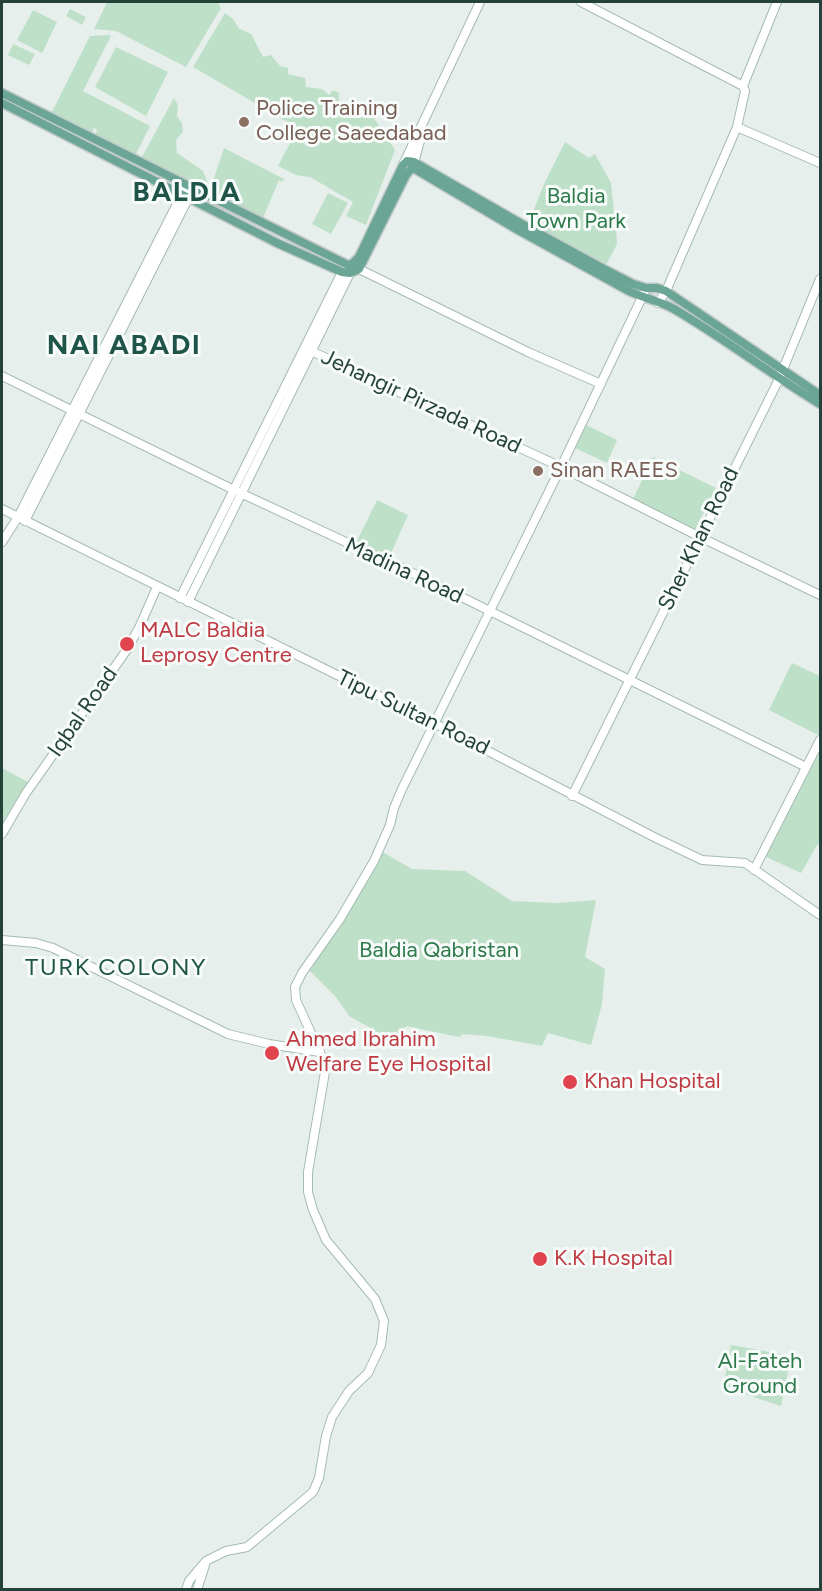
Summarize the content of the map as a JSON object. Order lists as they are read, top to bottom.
{
  "streets": {
    "street": [
      "Jehangir Pirzada Road",
      "Sher Khan Road",
      "Madina Road",
      "Iqbal Road",
      "Tipu Sultan Road"
    ]
  },
  "crossings": [
    ["Jehangir Pirzada Road", "Sher Khan Road"],
    ["Sher Khan Road", "Madina Road"],
    ["Sher Khan Road", "Tipu Sultan Road"],
    ["Iqbal Road", "Tipu Sultan Road"]
  ],
  "districts": ["BALDIA", "NAI ABADI", "TURK COLONY"],
  "parks": ["Baldia Town Park", "Baldia Qabristan", "Al-Fateh Ground"],
  "places": [
    "Police Training College Saeedabad",
    "Sinan RAEES",
    "MALC Baldia Leprosy Centre",
    "Ahmed Ibrahim Welfare Eye Hospital",
    "Khan Hospital",
    "K.K Hospital"
  ]
}
